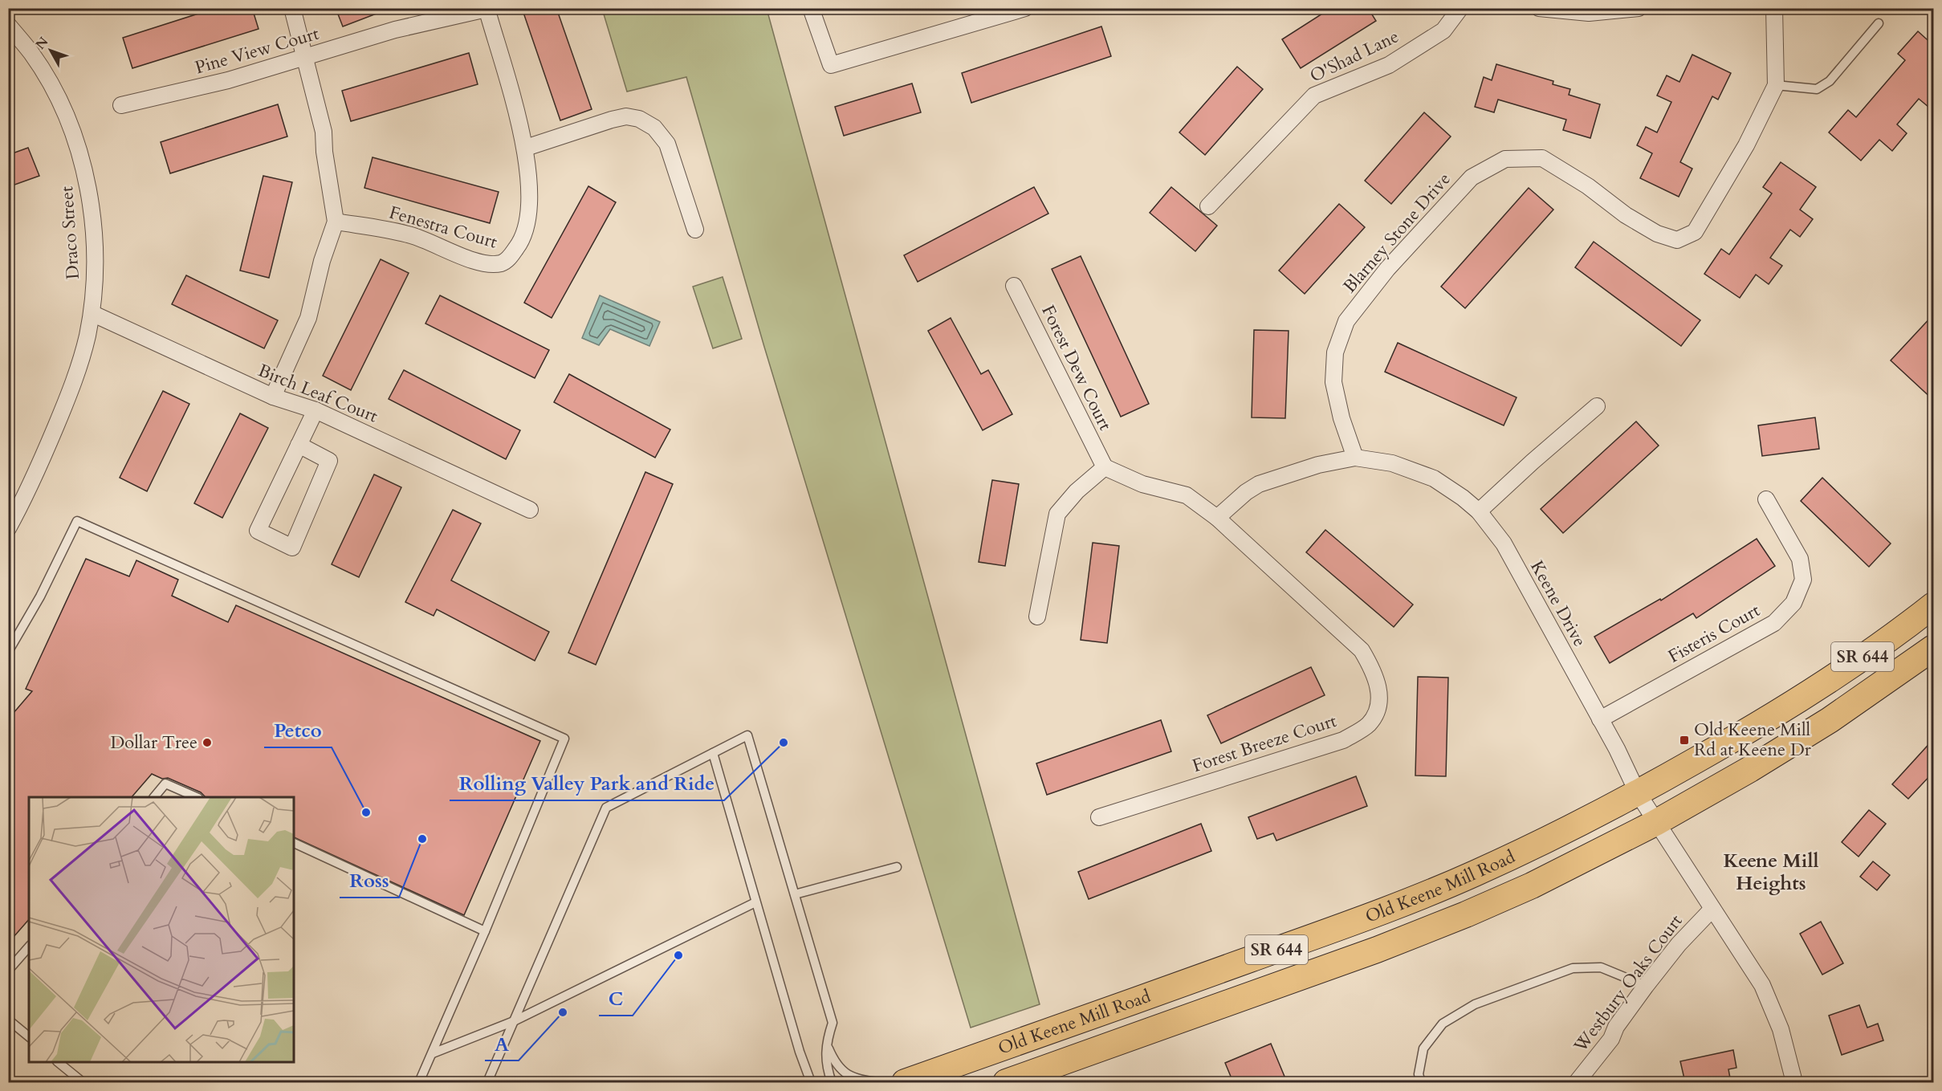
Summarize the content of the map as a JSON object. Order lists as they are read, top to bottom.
{
  "streets": {
    "main road": ["SR 644", "Old Keene Mill Road"],
    "street": [
      "Pine View Court",
      "O'Shad Lane",
      "Fenestra Court",
      "Draco Street",
      "Blarney Stone Drive",
      "Forest Dew Court",
      "Birch Leaf Court",
      "Keene Drive",
      "Fisteris Court",
      "Forest Breeze Court",
      "Westbury Oaks Court"
    ]
  },
  "crossings": [
    ["Pine View Court", "Fenestra Court"],
    ["Draco Street", "Birch Leaf Court"],
    ["Blarney Stone Drive", "Keene Drive"],
    ["Keene Drive", "Fisteris Court"],
    ["Keene Drive", "Forest Breeze Court"],
    ["Keene Drive", "Old Keene Mill Road"],
    ["Keene Drive", "Westbury Oaks Court"]
  ],
  "districts": ["Keene Mill Heights"],
  "places": {
    "transit": ["Old Keene Mill Rd at Keene Dr"],
    "other": [
      "Dollar Tree",
      "Rolling Valley Park and Ride",
      "Petco",
      "Ross",
      "C",
      "A"
    ]
  },
  "north": "top left"
}
